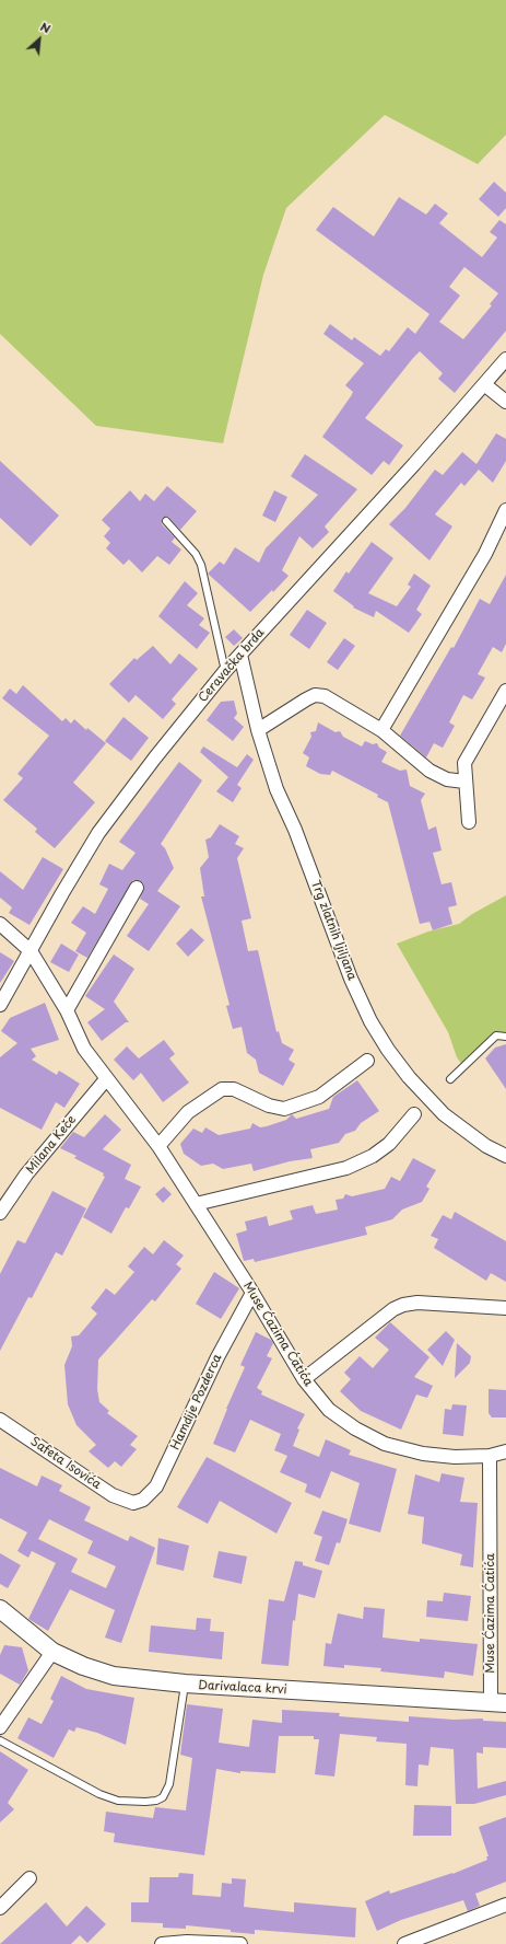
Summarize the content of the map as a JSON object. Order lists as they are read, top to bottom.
{
  "streets": {
    "street": [
      "Ceravačka brda",
      "Trg zlatnih ljiljana",
      "Milana Keče",
      "Muse Ćazima Ćatića",
      "Hamdije Pozderca",
      "Safeta Isovića",
      "Darivalaca krvi"
    ]
  },
  "crossings": [
    ["Ceravačka brda", "Trg zlatnih ljiljana"],
    ["Ceravačka brda", "Muse Ćazima Ćatića"],
    ["Milana Keče", "Muse Ćazima Ćatića"],
    ["Muse Ćazima Ćatića", "Hamdije Pozderca"],
    ["Muse Ćazima Ćatića", "Darivalaca krvi"],
    ["Hamdije Pozderca", "Safeta Isovića"]
  ],
  "north": "top right"
}
